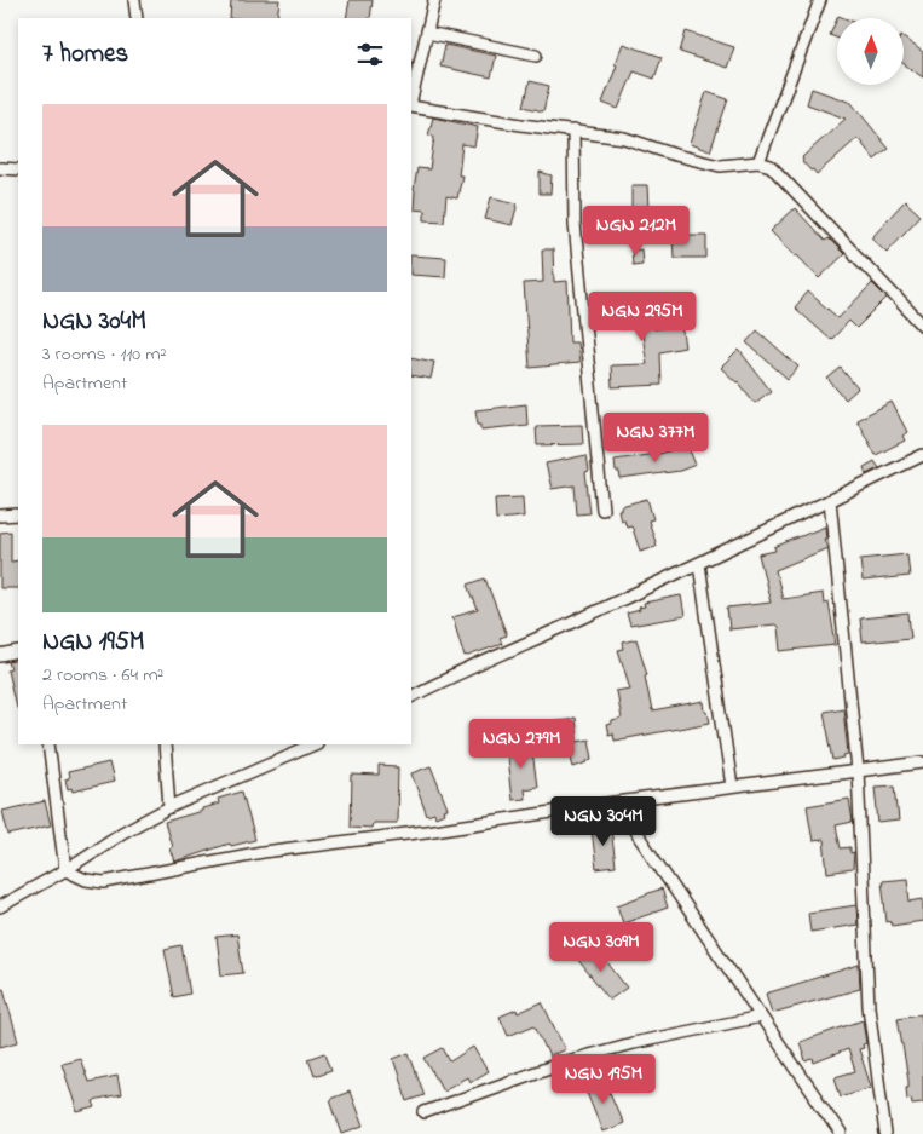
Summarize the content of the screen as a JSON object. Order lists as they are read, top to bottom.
{
  "north": "top",
  "page": {
    "heading": "7 homes",
    "list": [
      {
        "name": "NGN 304M",
        "note": "3 rooms · 110 m² · Apartment"
      },
      {
        "name": "NGN 195M",
        "note": "2 rooms · 64 m² · Apartment"
      }
    ],
    "price": [
      "NGN 212M",
      "NGN 295M",
      "NGN 377M",
      "NGN 279M",
      "NGN 304M",
      "NGN 309M",
      "NGN 195M"
    ]
  }
}
